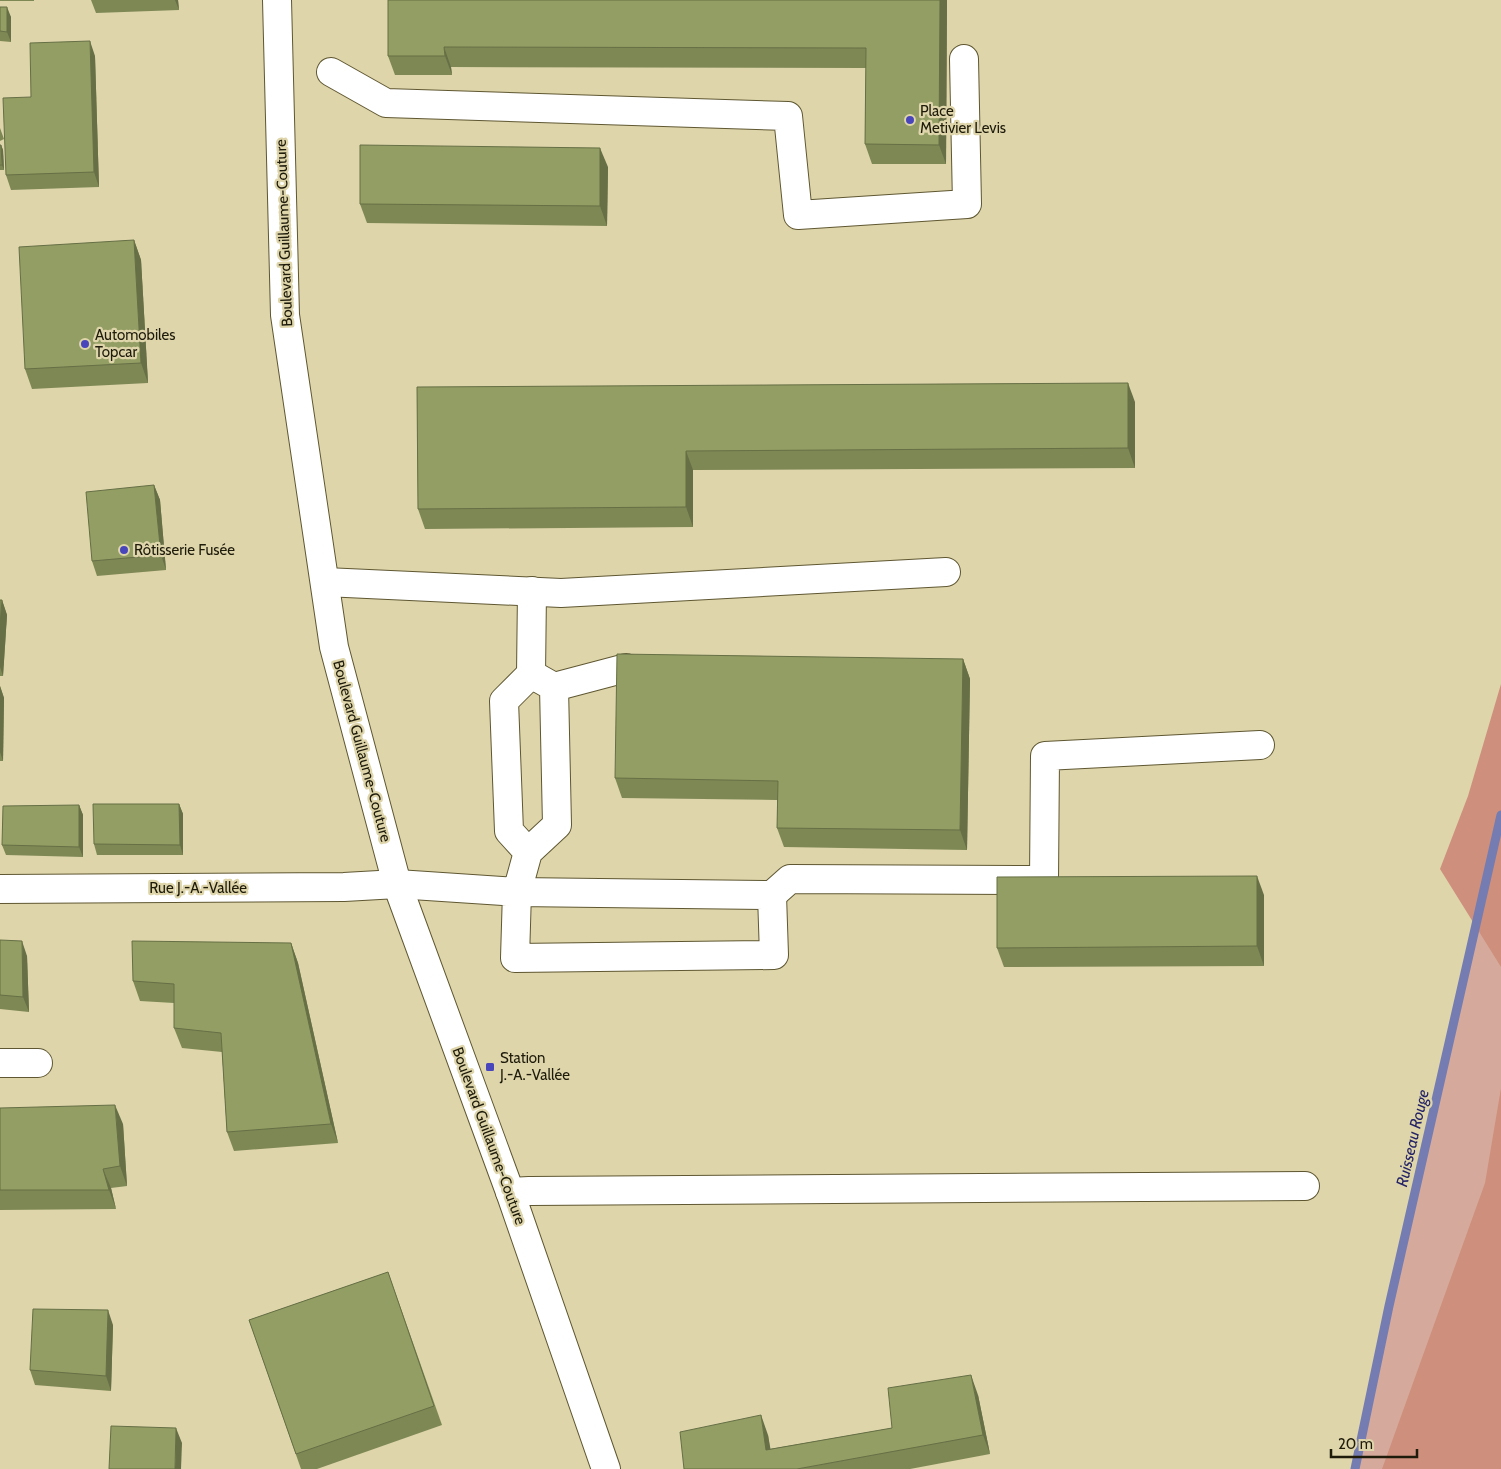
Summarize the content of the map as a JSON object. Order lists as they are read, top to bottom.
{
  "streets": {
    "main road": ["Boulevard Guillaume-Couture", "Rue J.-A.-Vallée"]
  },
  "crossings": [
    ["Boulevard Guillaume-Couture", "Rue J.-A.-Vallée"]
  ],
  "water": ["Ruisseau Rouge"],
  "places": {
    "other": ["Place Metivier Levis", "Automobiles Topcar", "Rôtisserie Fusée"],
    "transit": ["Station J.-A.-Vallée"]
  },
  "scale_bar": "20 m"
}
